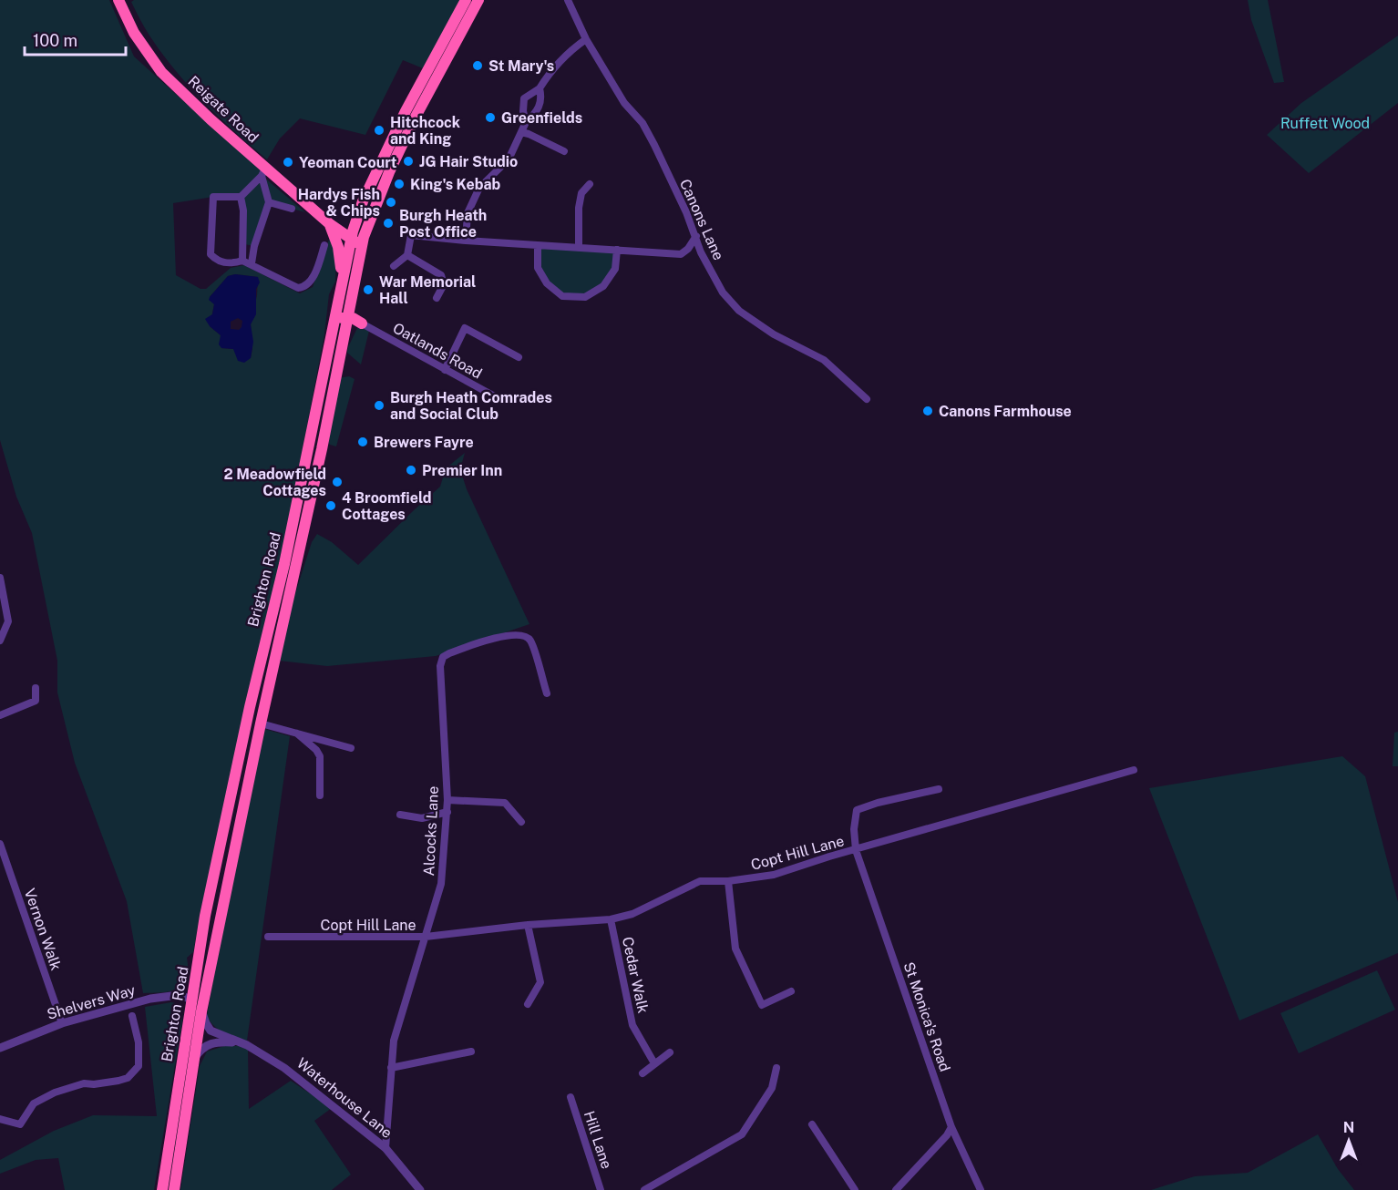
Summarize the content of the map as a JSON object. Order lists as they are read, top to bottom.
{
  "streets": {
    "highway": ["Reigate Road", "Brighton Road"],
    "street": [
      "Canons Lane",
      "Oatlands Road",
      "Alcocks Lane",
      "Copt Hill Lane",
      "Vernon Walk",
      "Cedar Walk",
      "Shelvers Way",
      "St Monica's Road",
      "Waterhouse Lane",
      "Hill Lane"
    ]
  },
  "crossings": [
    ["Reigate Road", "Brighton Road"],
    ["Brighton Road", "Shelvers Way"],
    ["Brighton Road", "Waterhouse Lane"],
    ["Alcocks Lane", "Copt Hill Lane"],
    ["Alcocks Lane", "Waterhouse Lane"],
    ["Copt Hill Lane", "Cedar Walk"],
    ["Copt Hill Lane", "St Monica's Road"],
    ["Vernon Walk", "Shelvers Way"]
  ],
  "parks": ["Ruffett Wood"],
  "places": [
    "St Mary's",
    "Greenfields",
    "Hitchcock and King",
    "JG Hair Studio",
    "Yeoman Court",
    "King's Kebab",
    "Hardys Fish & Chips",
    "Burgh Heath Post Office",
    "War Memorial Hall",
    "Burgh Heath Comrades and Social Club",
    "Canons Farmhouse",
    "Brewers Fayre",
    "Premier Inn",
    "2 Meadowfield Cottages",
    "4 Broomfield Cottages"
  ],
  "scale_bar": "100 m",
  "north": "top"
}
